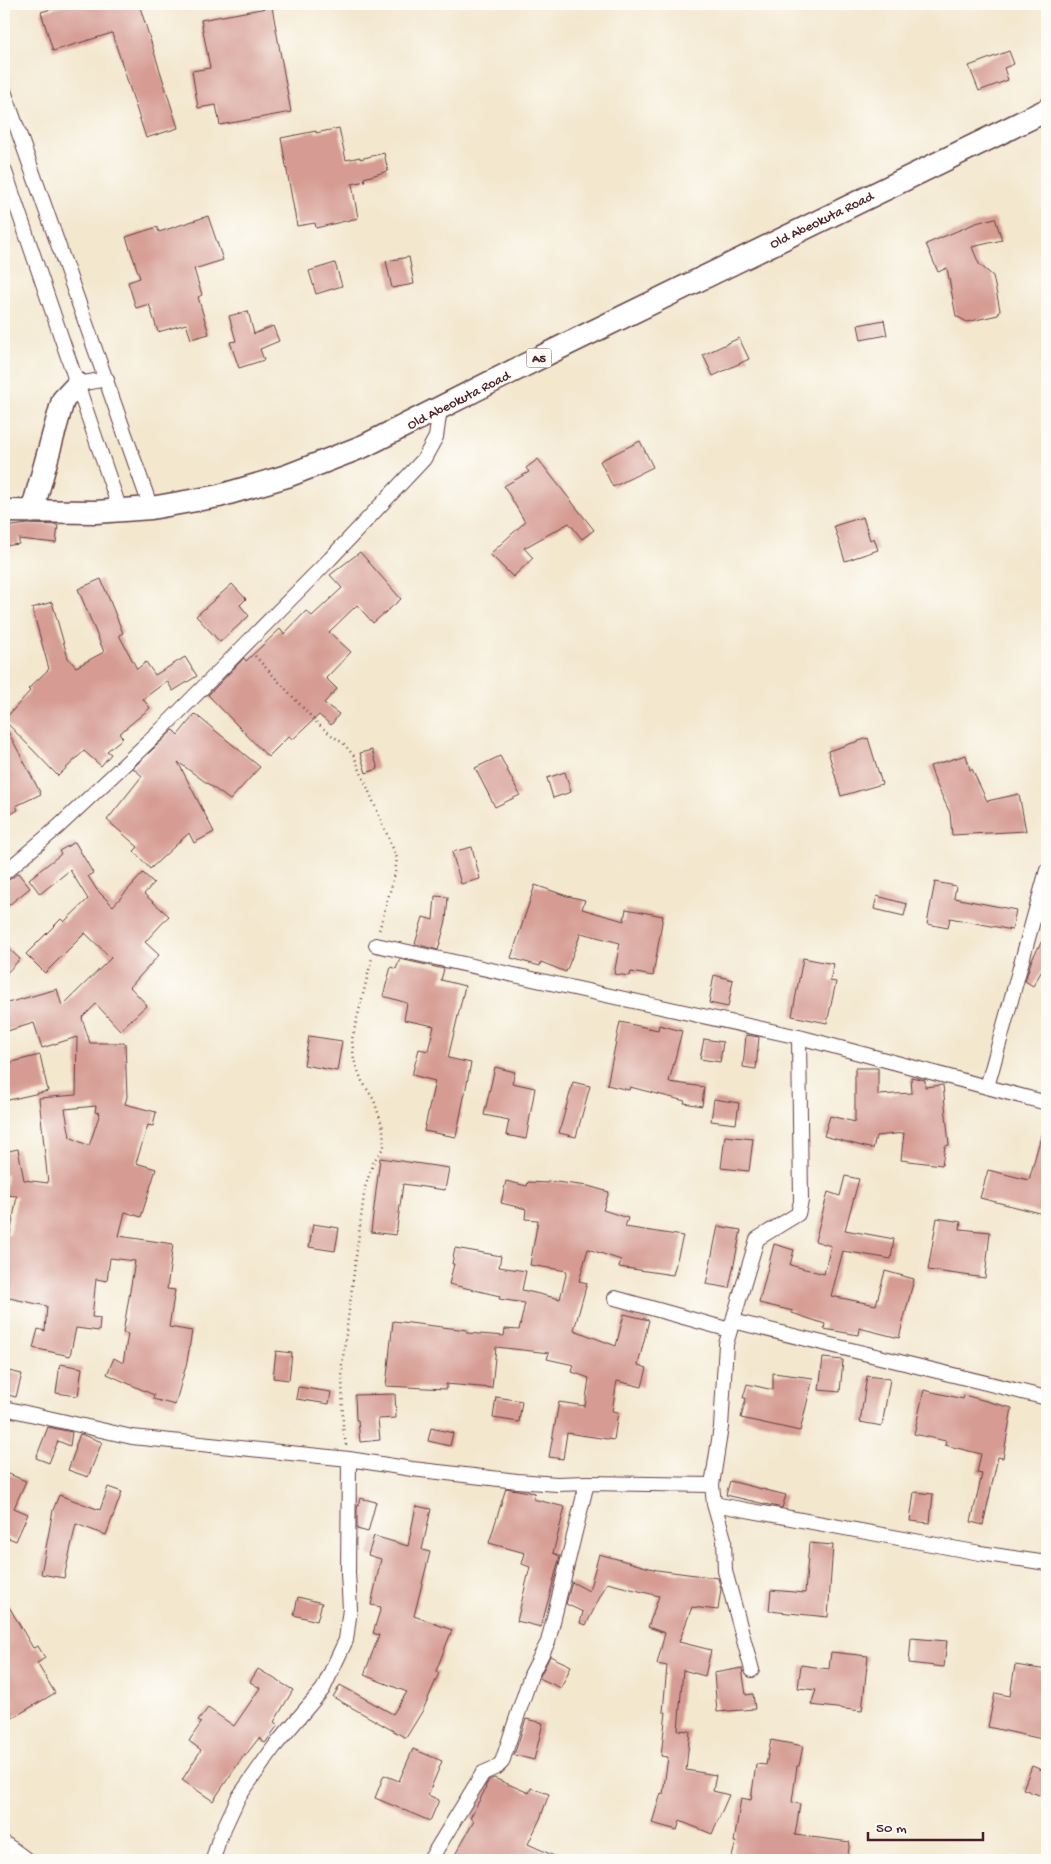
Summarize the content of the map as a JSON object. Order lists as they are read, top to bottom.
{
  "streets": {
    "highway": ["Old Abeokuta Road", "A5"]
  },
  "scale_bar": "50 m"
}
